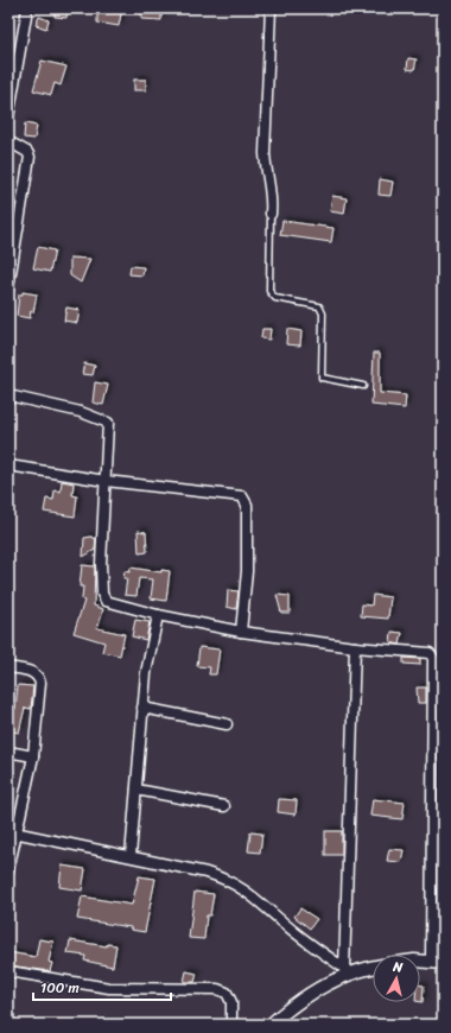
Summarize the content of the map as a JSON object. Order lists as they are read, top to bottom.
{
  "scale_bar": "100 m",
  "north": "top"
}
